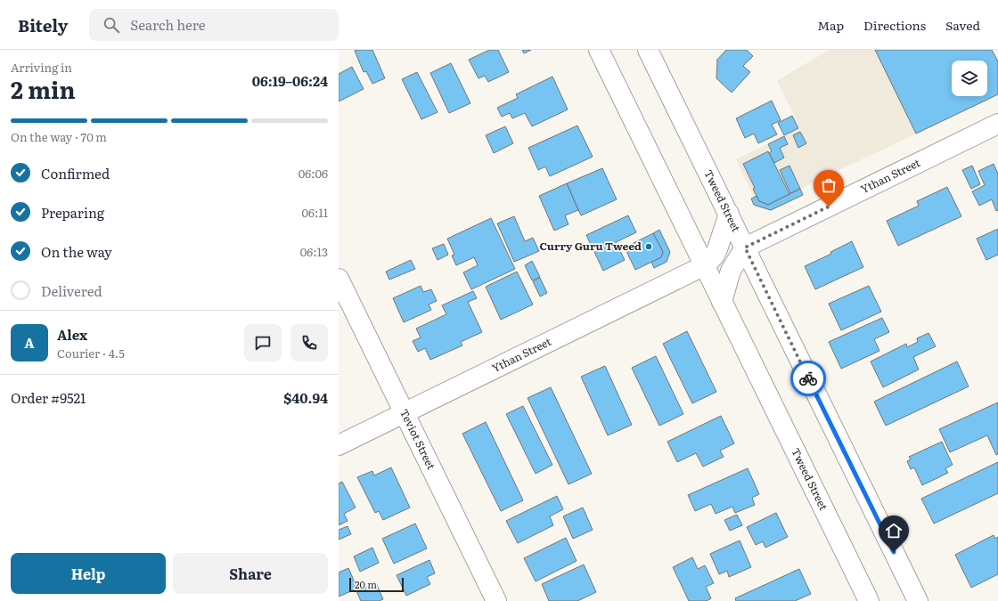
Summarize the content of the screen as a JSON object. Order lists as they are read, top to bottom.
{
  "streets": {
    "main road": ["Ythan Street", "Tweed Street", "Teviot Street"]
  },
  "crossings": [
    ["Ythan Street", "Tweed Street"],
    ["Ythan Street", "Teviot Street"]
  ],
  "places": ["Curry Guru Tweed"],
  "scale_bar": "20 m",
  "page": {
    "header": "Bitely",
    "search": "Search here",
    "nav": ["Map", "Directions", "Saved"],
    "heading": ["2 min", "Arriving in", "06:19–06:24"],
    "panel": [
      "Alex",
      "Courier · 4.5",
      "Order #9521",
      "$40.94"
    ],
    "bar": "On the way · 70 m",
    "list": [
      ["Confirmed", "06:06"],
      ["Preparing", "06:11"],
      ["On the way", "06:13"],
      "Delivered"
    ],
    "round": "A",
    "buttons": ["Help", "Share"],
    "scale": "20 m"
  }
}
